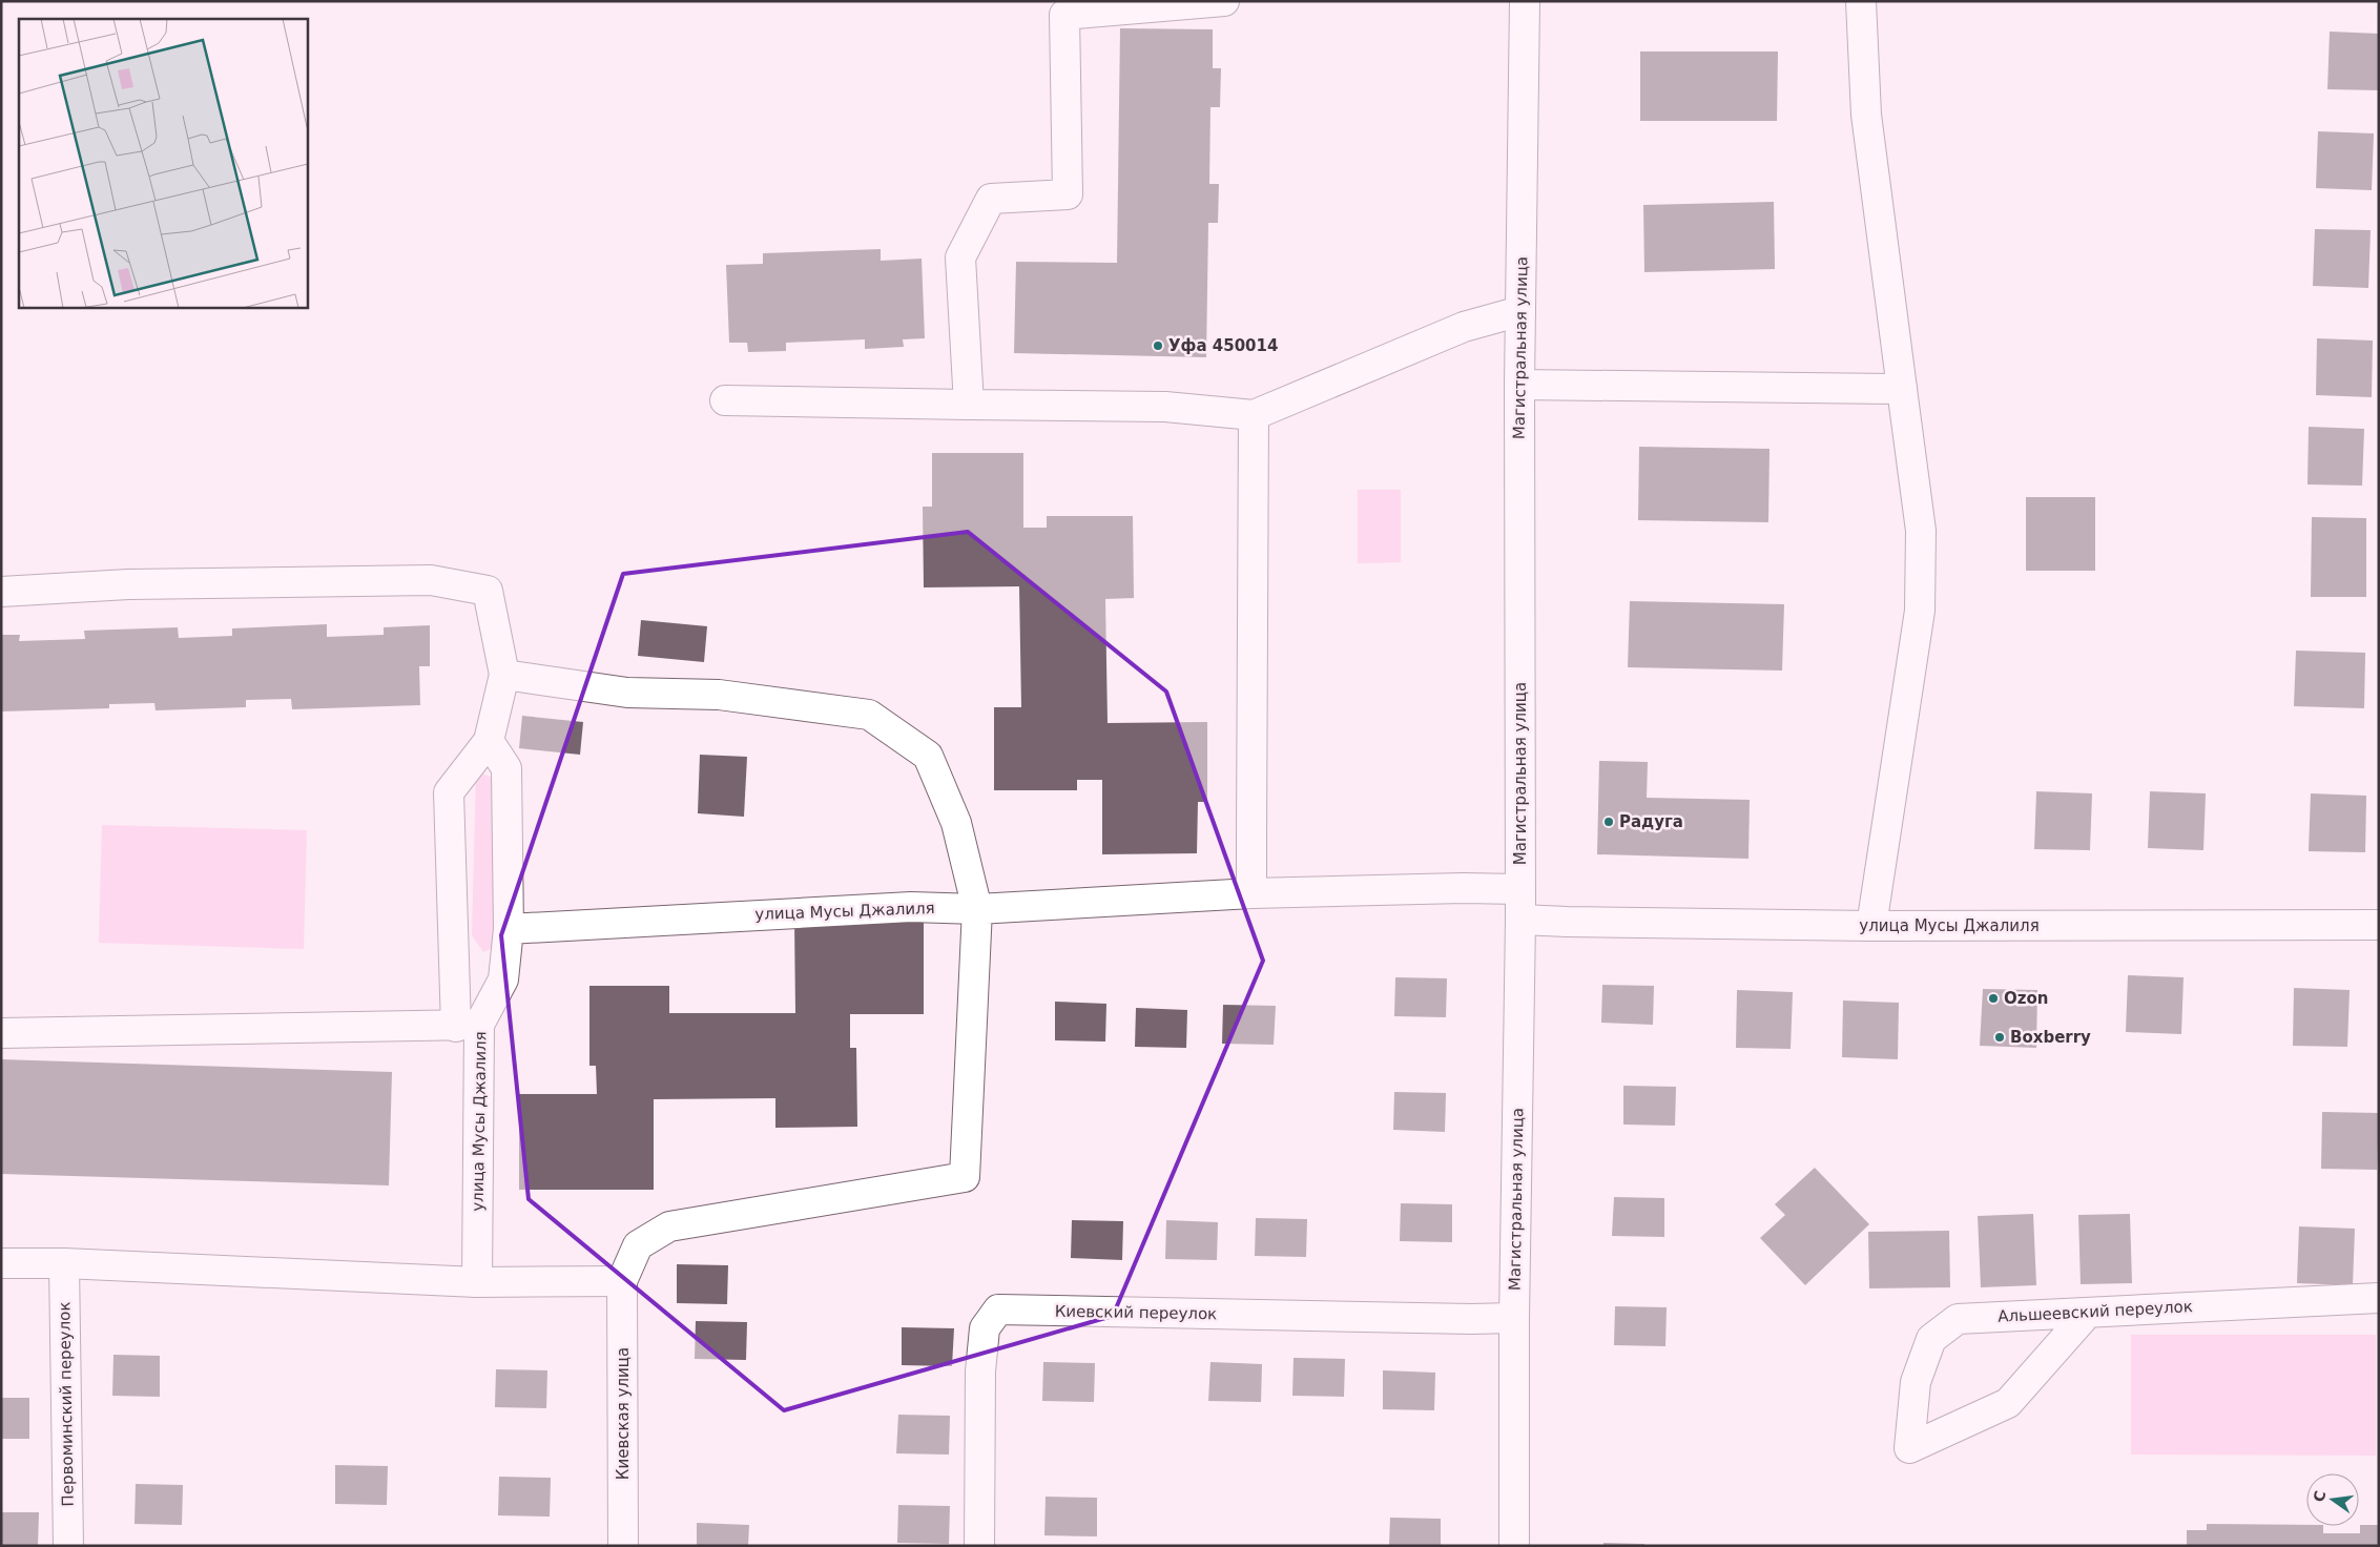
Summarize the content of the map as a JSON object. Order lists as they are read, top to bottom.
{
  "streets": {
    "street": [
      "Магистральная улица",
      "улица Мусы Джалиля",
      "Альшеевский переулок",
      "Киевский переулок",
      "Первоминский переулок",
      "Киевская улица"
    ]
  },
  "crossings": [
    ["Магистральная улица", "улица Мусы Джалиля"],
    ["Магистральная улица", "Киевский переулок"]
  ],
  "places": [
    "Уфа 450014",
    "Радуга",
    "Ozon",
    "Boxberry"
  ],
  "north": "left"
}
